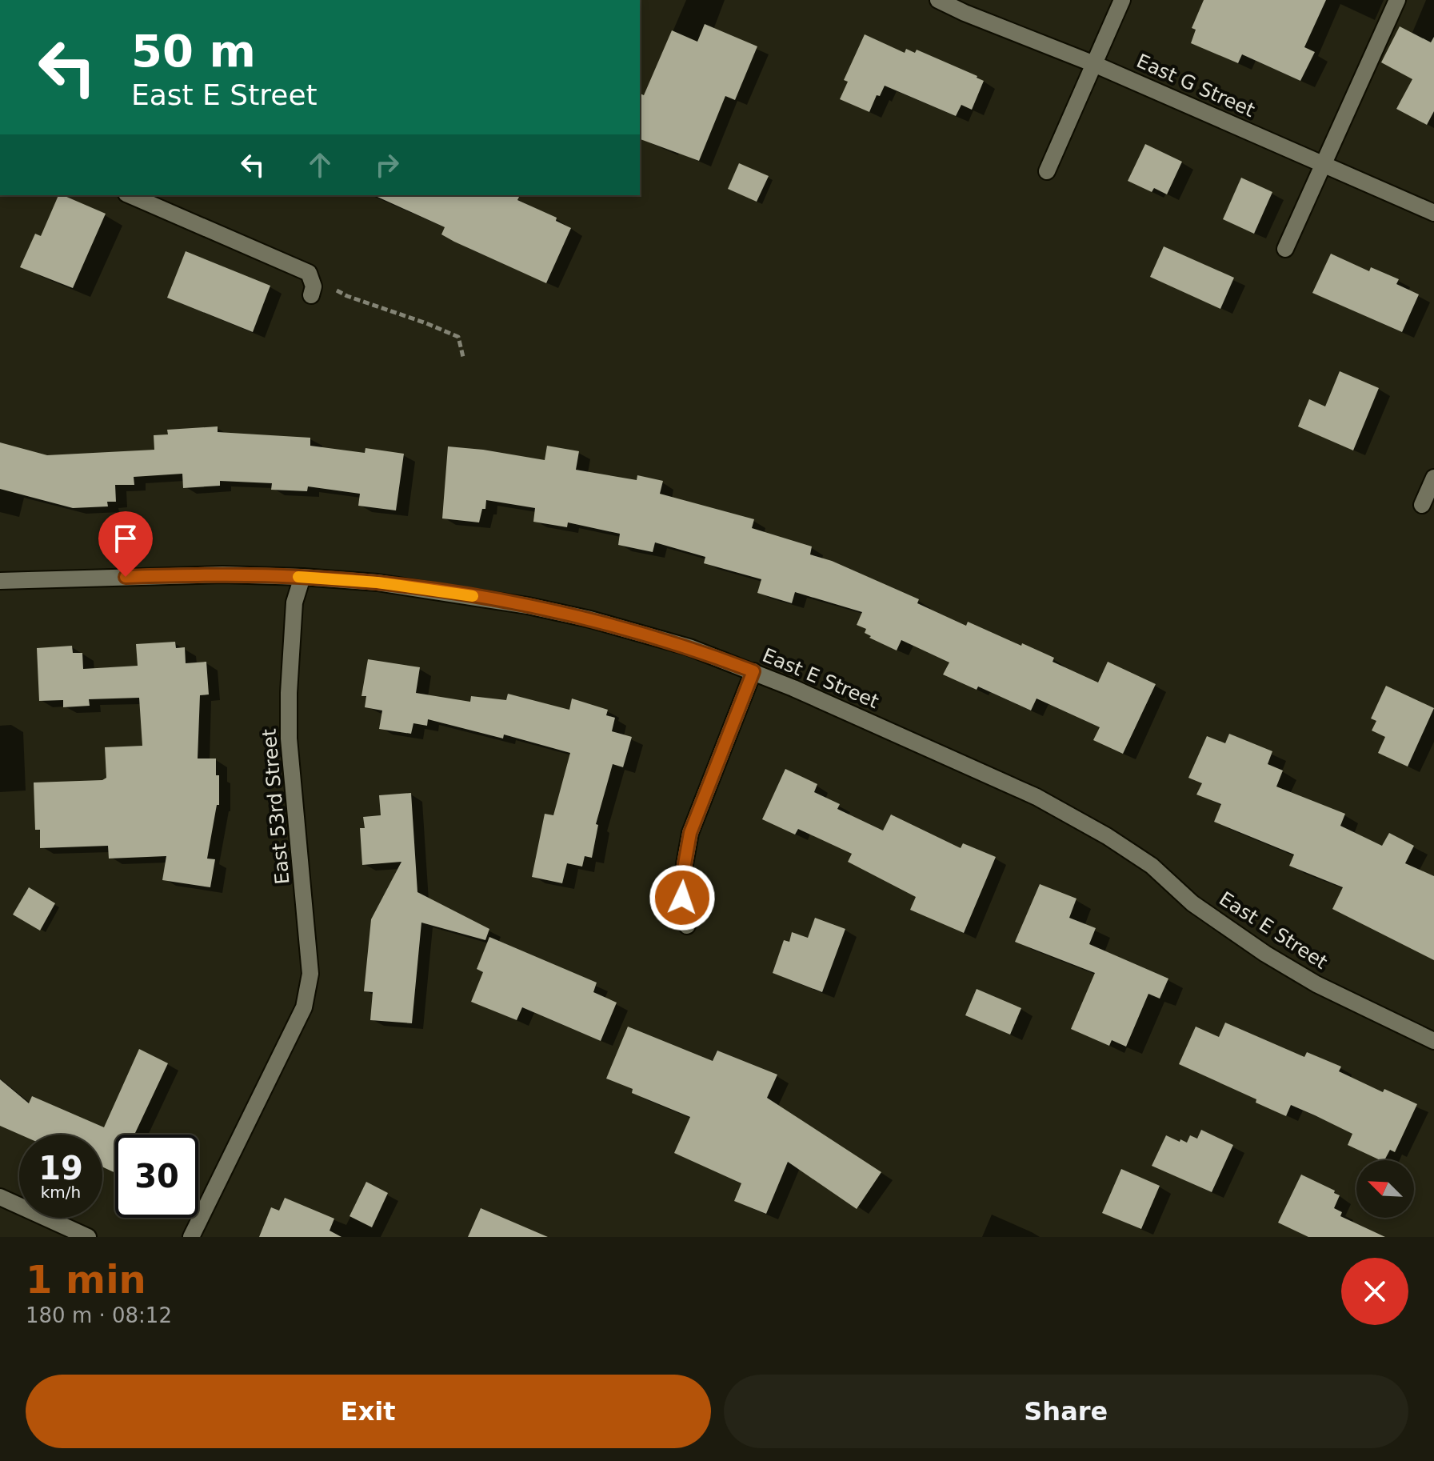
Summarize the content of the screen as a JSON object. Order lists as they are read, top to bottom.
{
  "streets": {
    "street": ["East G Street", "East E Street", "East 53rd Street"]
  },
  "crossings": [
    ["East E Street", "East 53rd Street"]
  ],
  "north": "top left",
  "page": {
    "turn": ["50 m", "East E Street"],
    "speed": "19 km/h",
    "limit": "30",
    "heading": ["1 min", "180 m · 08:12"],
    "buttons": ["Exit", "Share"]
  }
}
